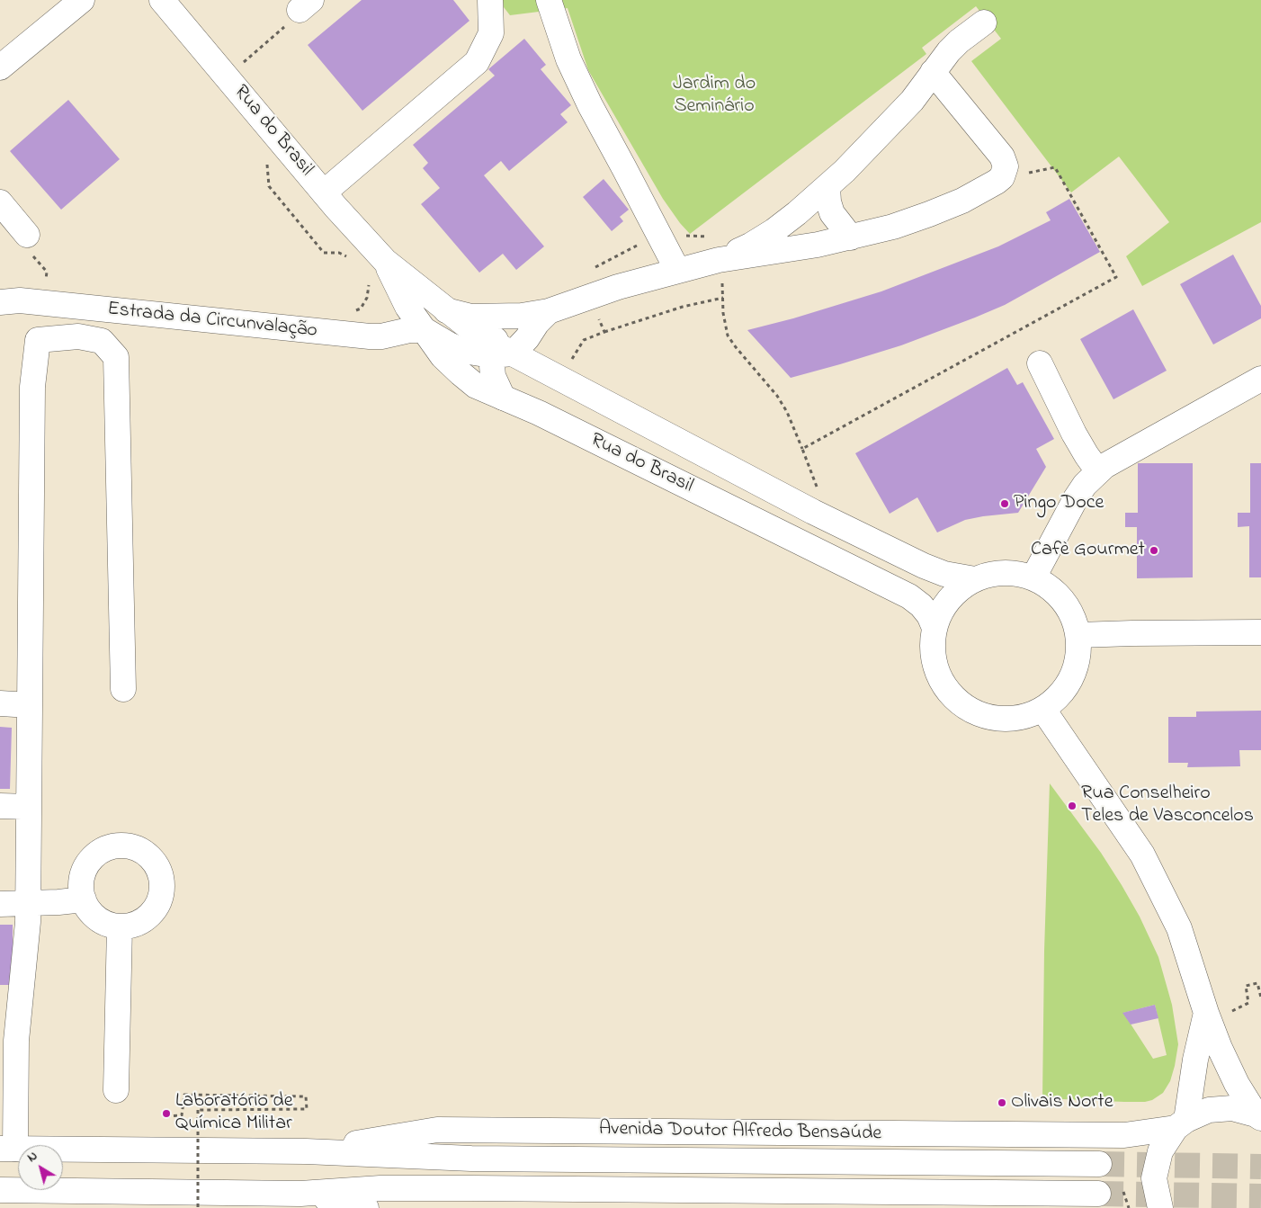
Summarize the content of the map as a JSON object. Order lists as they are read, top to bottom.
{
  "streets": {
    "main road": ["Rua do Brasil", "Estrada da Circunvalação", "Avenida Doutor Alfredo Bensaúde"]
  },
  "crossings": [
    ["Rua do Brasil", "Estrada da Circunvalação"]
  ],
  "parks": ["Jardim do Seminário"],
  "places": [
    "Pingo Doce",
    "Cafè Gourmet",
    "Rua Conselheiro Teles de Vasconcelos",
    "Olivais Norte",
    "Laboratório de Química Militar"
  ],
  "north": "top left"
}
